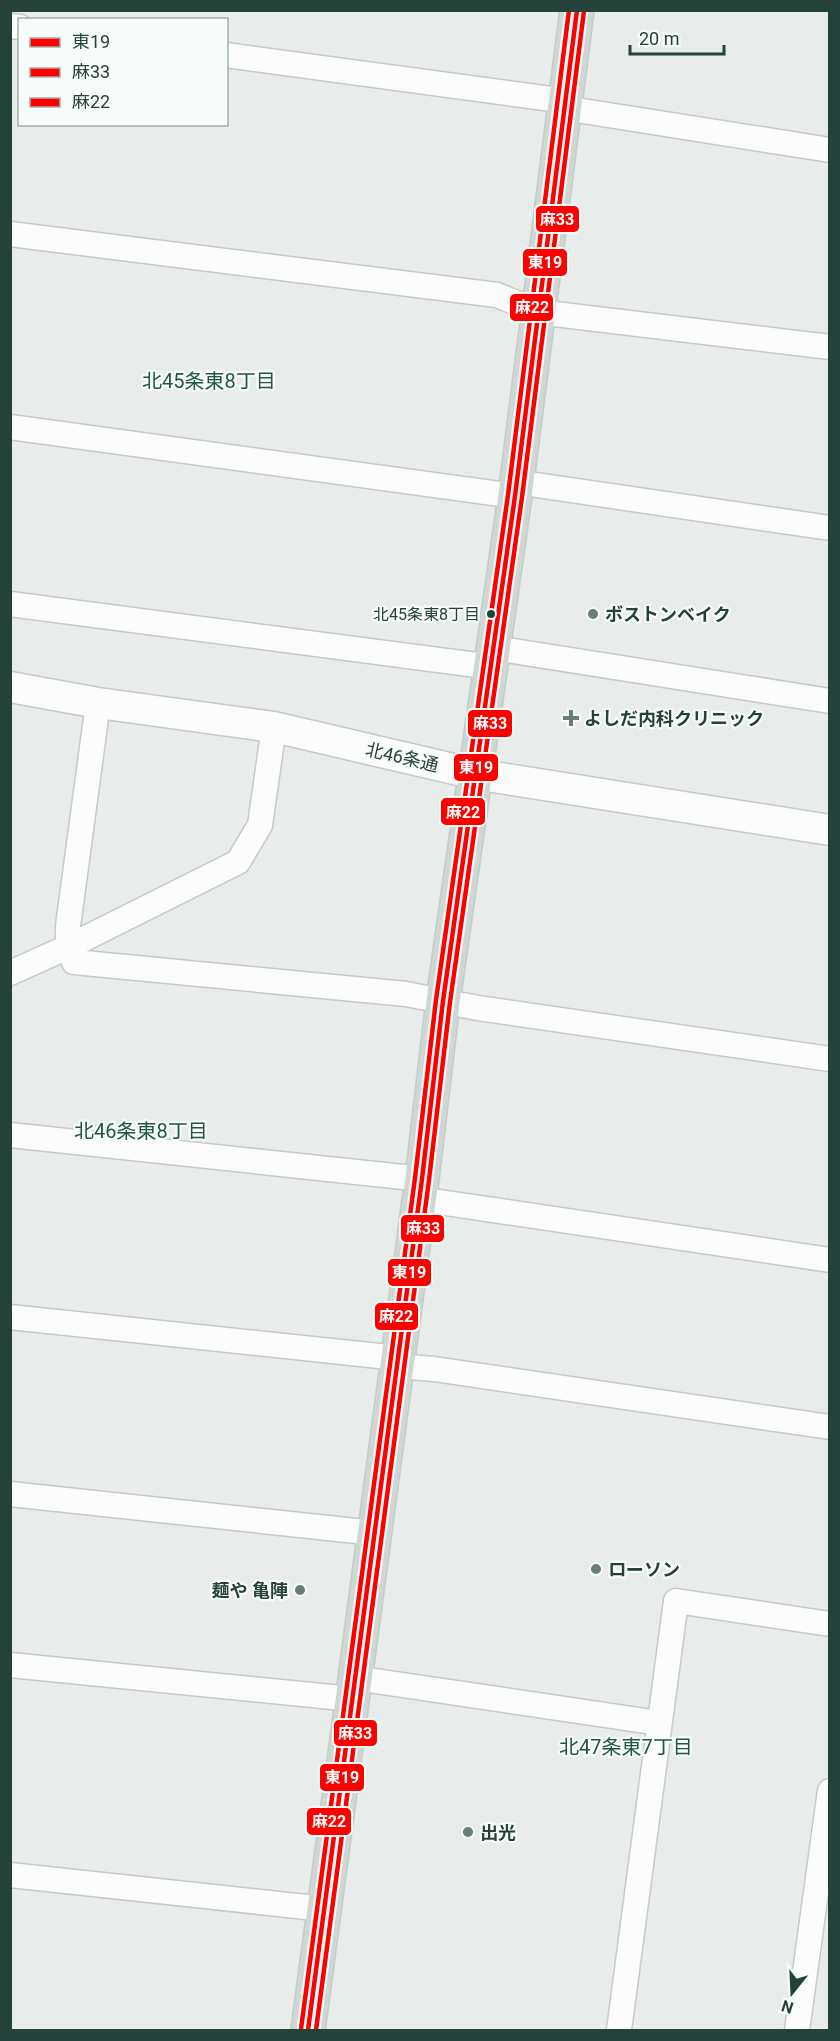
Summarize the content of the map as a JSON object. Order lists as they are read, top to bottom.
{
  "streets": {
    "street": ["北46条通"]
  },
  "districts": ["北45条東8丁目", "北46条東8丁目", "北47条東7丁目"],
  "places": {
    "other": [
      "北45条東8丁目",
      "ボストンベイク",
      "ローソン",
      "麺や 亀陣",
      "出光"
    ],
    "health": ["よしだ内科クリニック"]
  },
  "lines": ["transit line 東19", "transit line 麻22", "transit line 麻33"],
  "legend": ["東19", "麻33", "麻22"],
  "scale_bar": "20 m",
  "north": "bottom"
}
